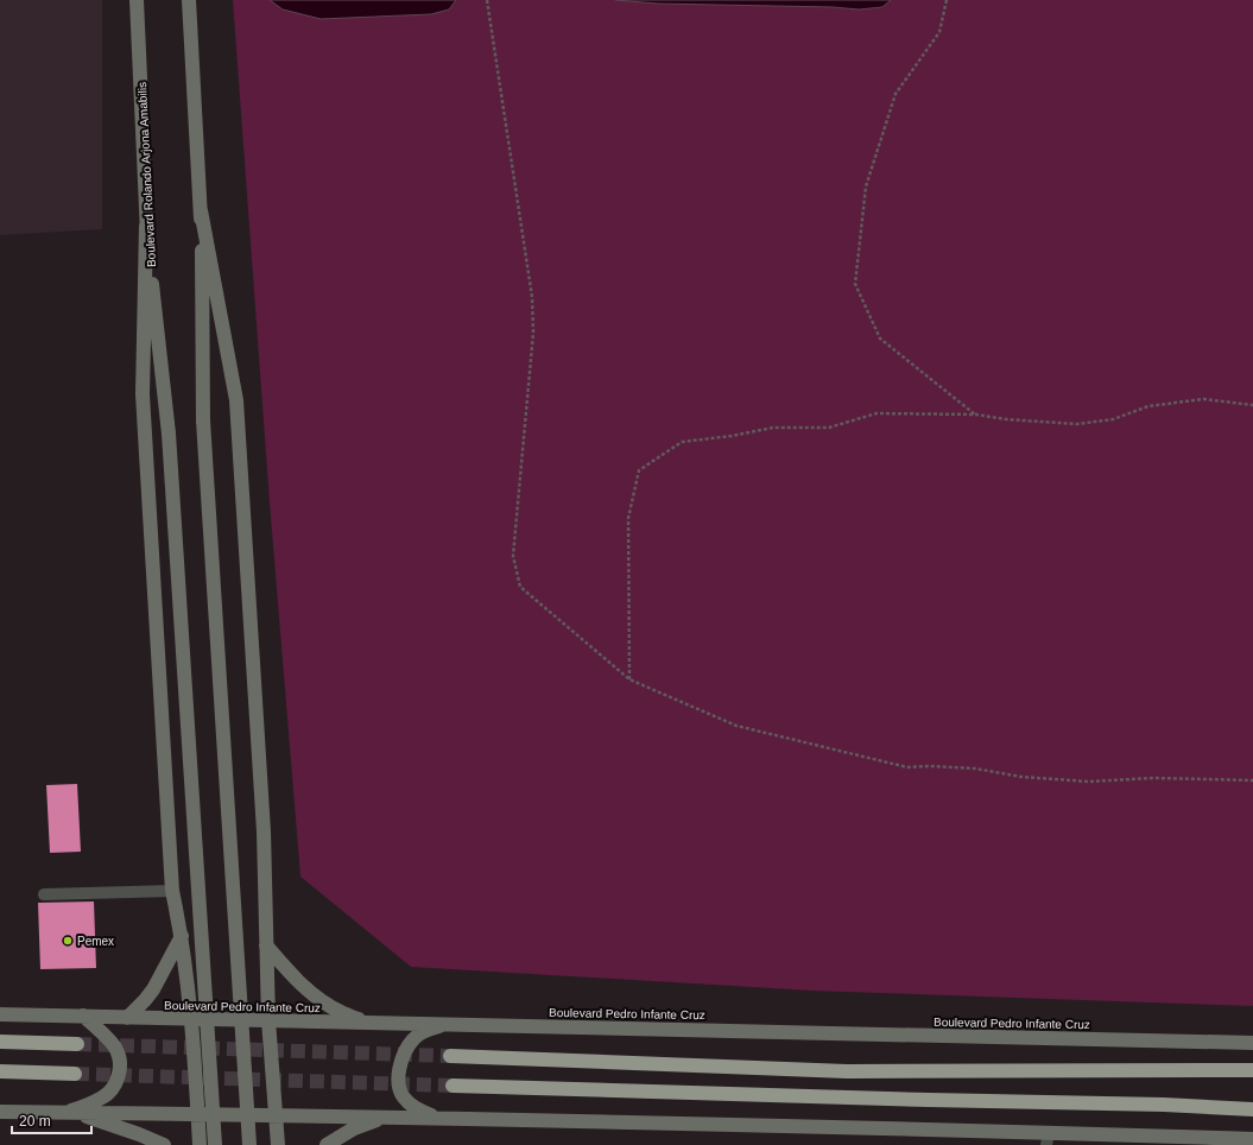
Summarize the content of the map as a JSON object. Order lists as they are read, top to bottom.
{
  "streets": {
    "street": ["Boulevard Rolando Arjona Amabilis", "Boulevard Pedro Infante Cruz"]
  },
  "places": ["Pemex"],
  "scale_bar": "20 m"
}
